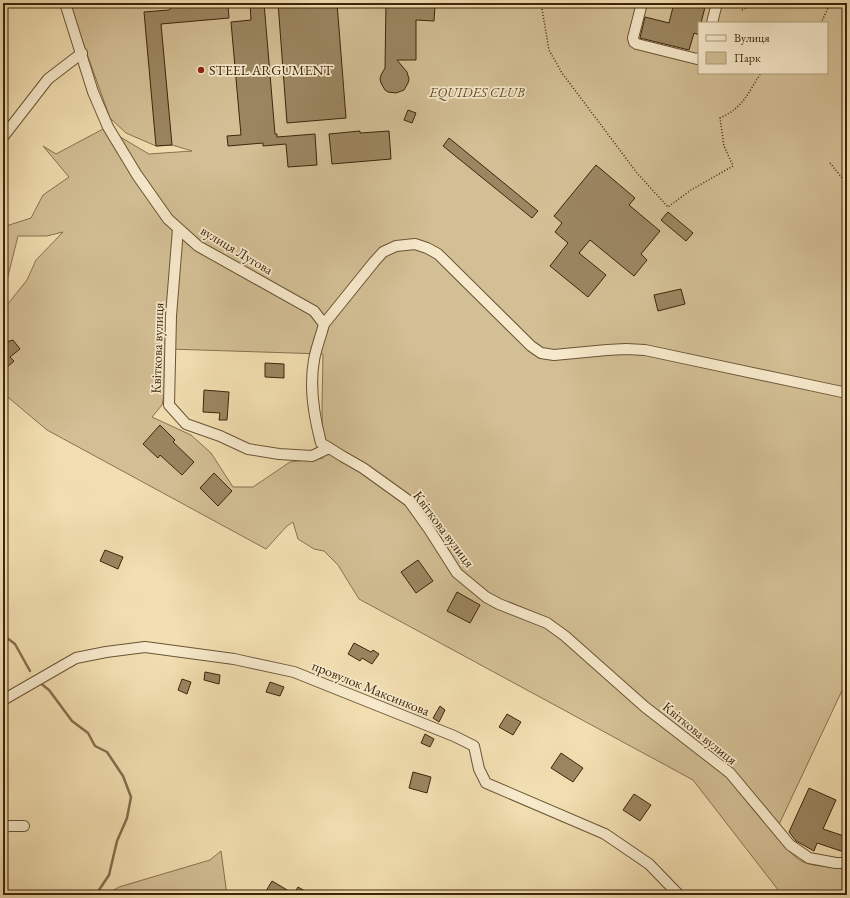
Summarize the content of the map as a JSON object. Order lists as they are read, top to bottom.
{
  "streets": {
    "street": ["вулиця Лугова", "Квіткова вулиця", "провулок Максинкова"]
  },
  "crossings": [
    ["вулиця Лугова", "Квіткова вулиця"]
  ],
  "parks": ["EQUIDES CLUB"],
  "places": ["STEEL ARGUMENT"],
  "legend": ["Вулиця", "Парк"]
}
